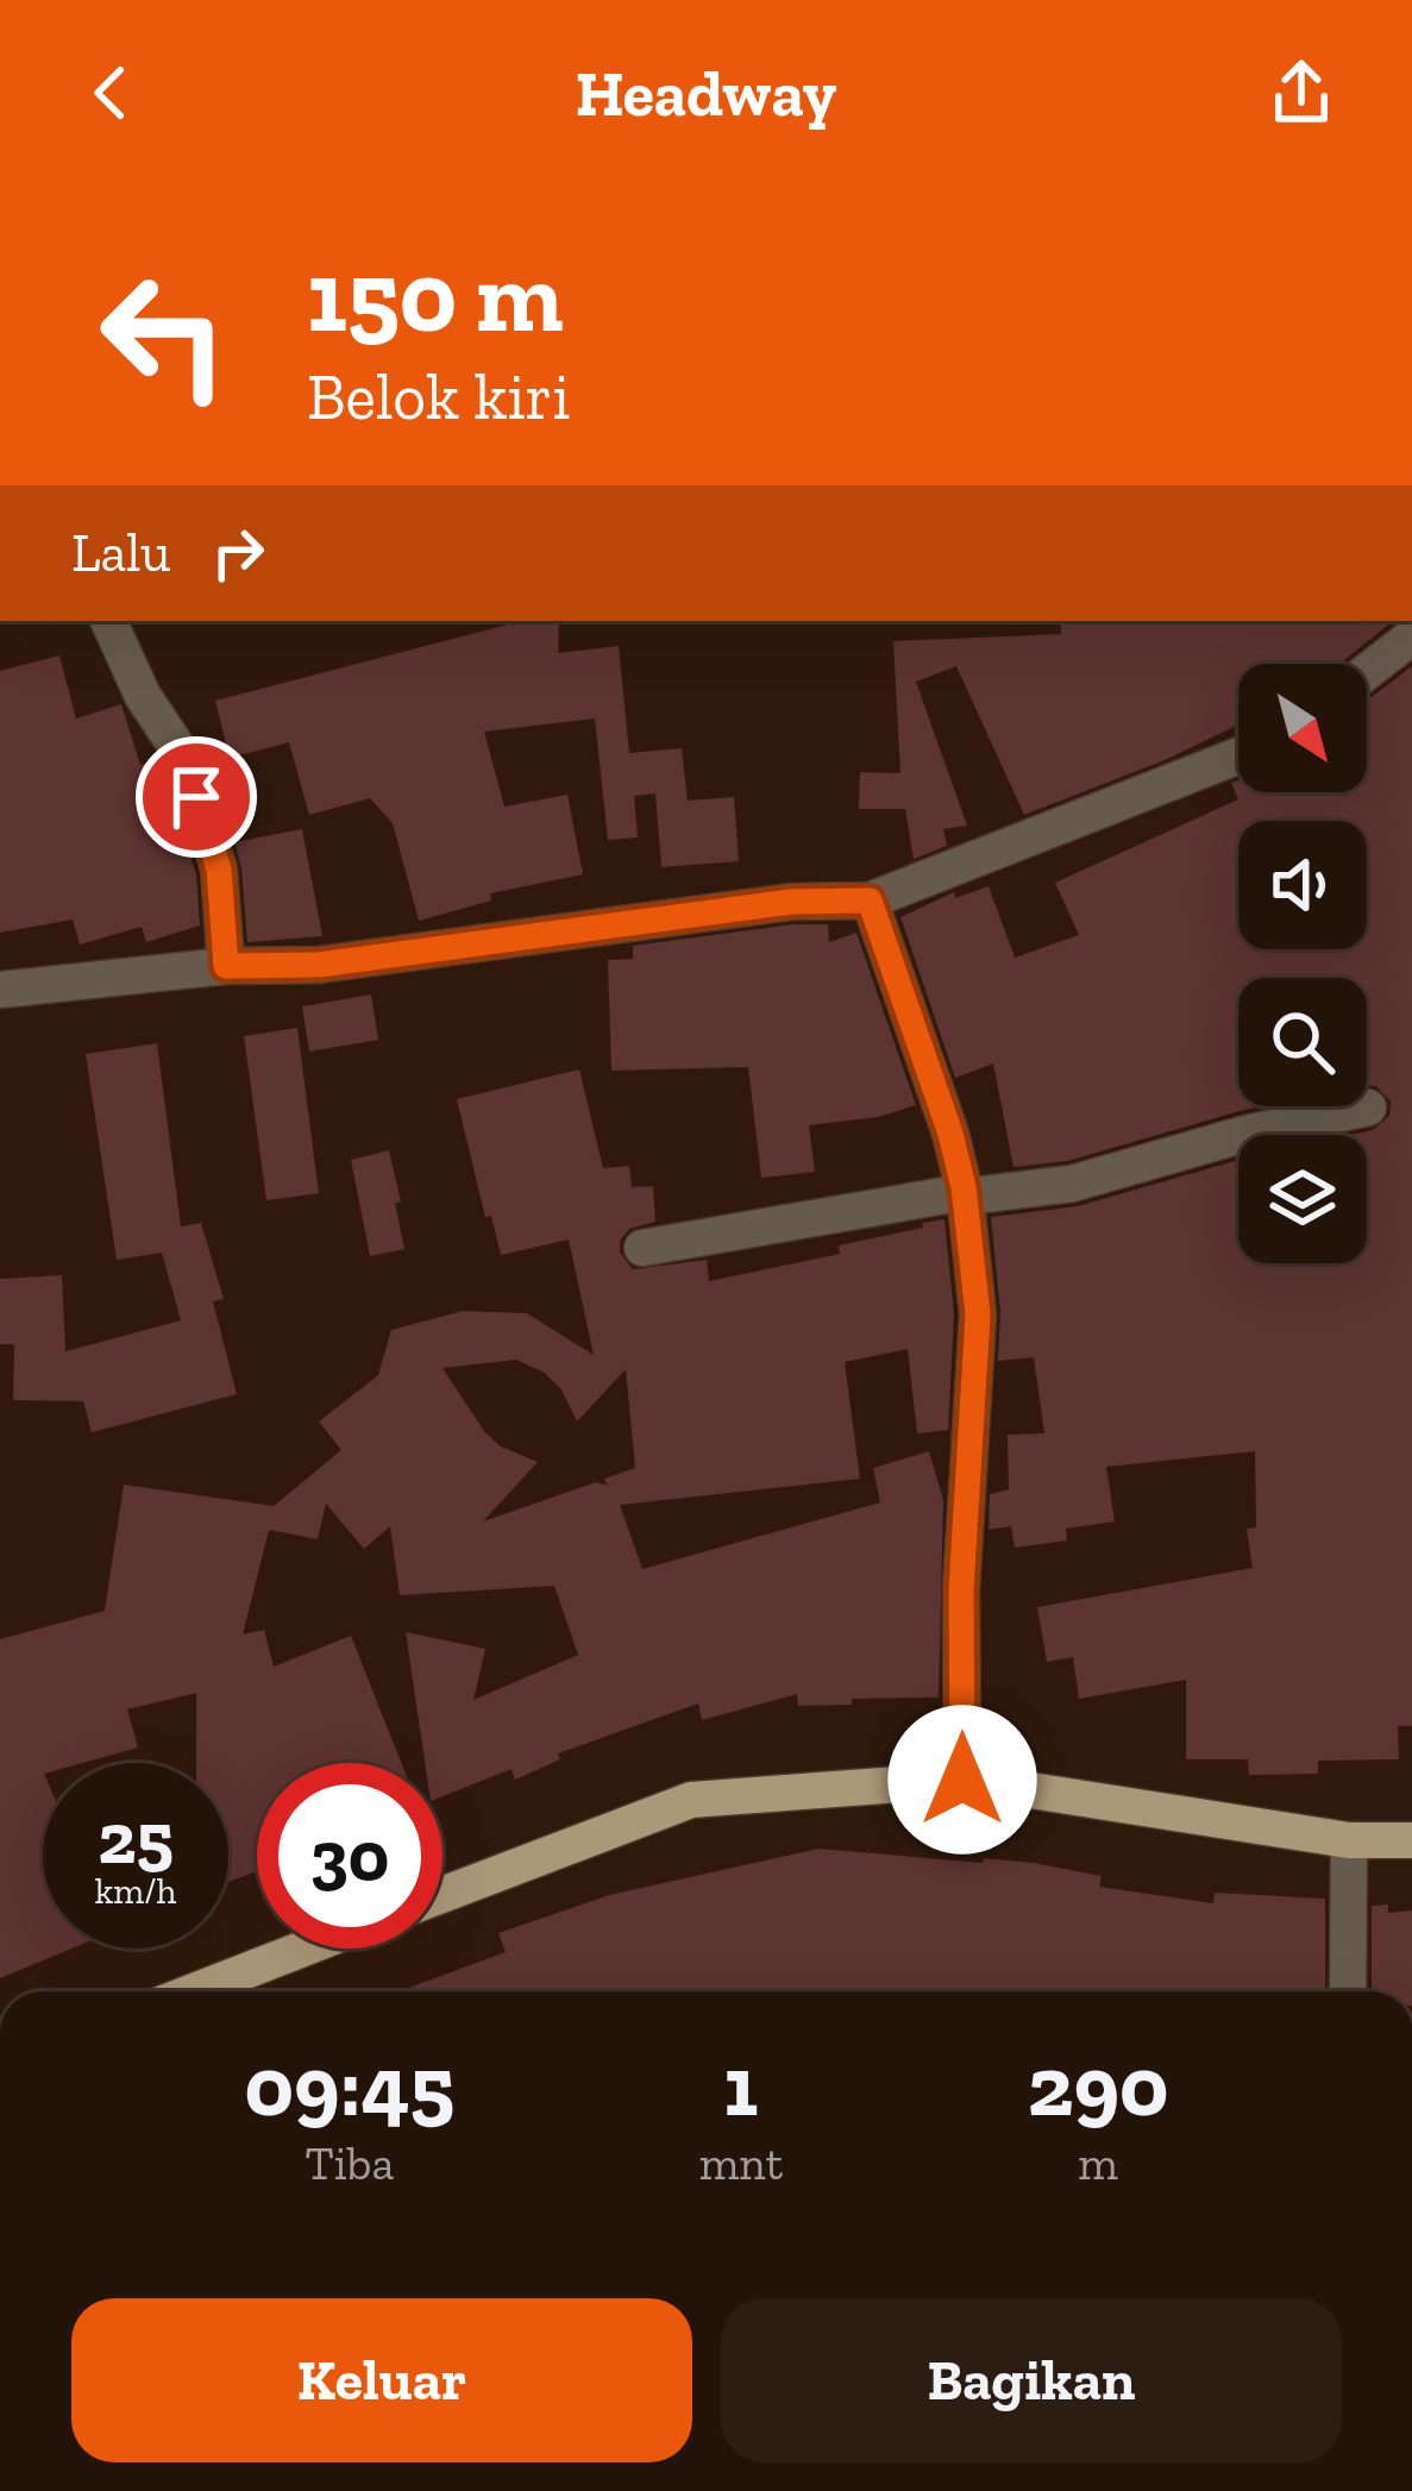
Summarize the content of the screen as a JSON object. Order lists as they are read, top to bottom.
{
  "north": "bottom right",
  "page": {
    "header": "Headway",
    "turn": ["150 m", "Belok kiri"],
    "then": "Lalu",
    "speed": "25 km/h",
    "limit": "30",
    "eta": [
      "09:45",
      "Tiba",
      "1",
      "mnt",
      "290",
      "m"
    ],
    "buttons": ["Keluar", "Bagikan"]
  }
}
